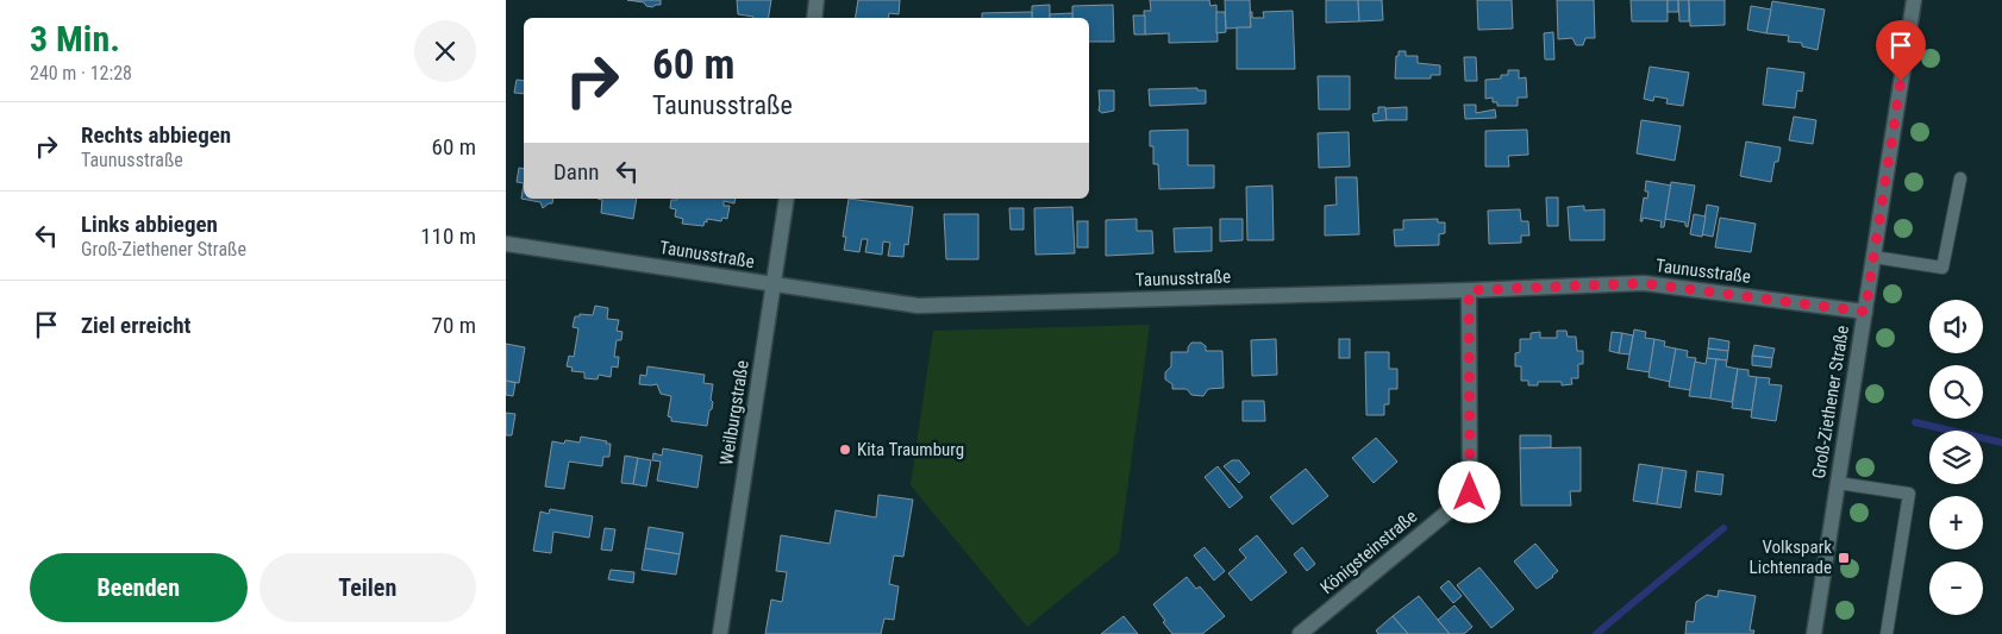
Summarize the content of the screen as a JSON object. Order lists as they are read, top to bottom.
{
  "streets": {
    "street": [
      "Taunusstraße",
      "Groß-Ziethener Straße",
      "Weilburgstraße",
      "Königsteinstraße"
    ]
  },
  "crossings": [
    ["Taunusstraße", "Groß-Ziethener Straße"],
    ["Taunusstraße", "Weilburgstraße"],
    ["Taunusstraße", "Königsteinstraße"]
  ],
  "places": {
    "other": ["Kita Traumburg"],
    "transit": ["Volkspark Lichtenrade"]
  },
  "page": {
    "heading": ["3 Min.", "240 m · 12:28"],
    "turn": ["60 m", "Taunusstraße"],
    "list": [
      {
        "name": "Rechts abbiegen",
        "note": "Taunusstraße",
        "value": "60 m"
      },
      {
        "name": "Links abbiegen",
        "note": "Groß-Ziethener Straße",
        "value": "110 m"
      },
      {
        "name": "Ziel erreicht",
        "value": "70 m"
      }
    ],
    "then": "Dann",
    "map_buttons": ["+", "−"],
    "buttons": ["Beenden", "Teilen"]
  }
}
